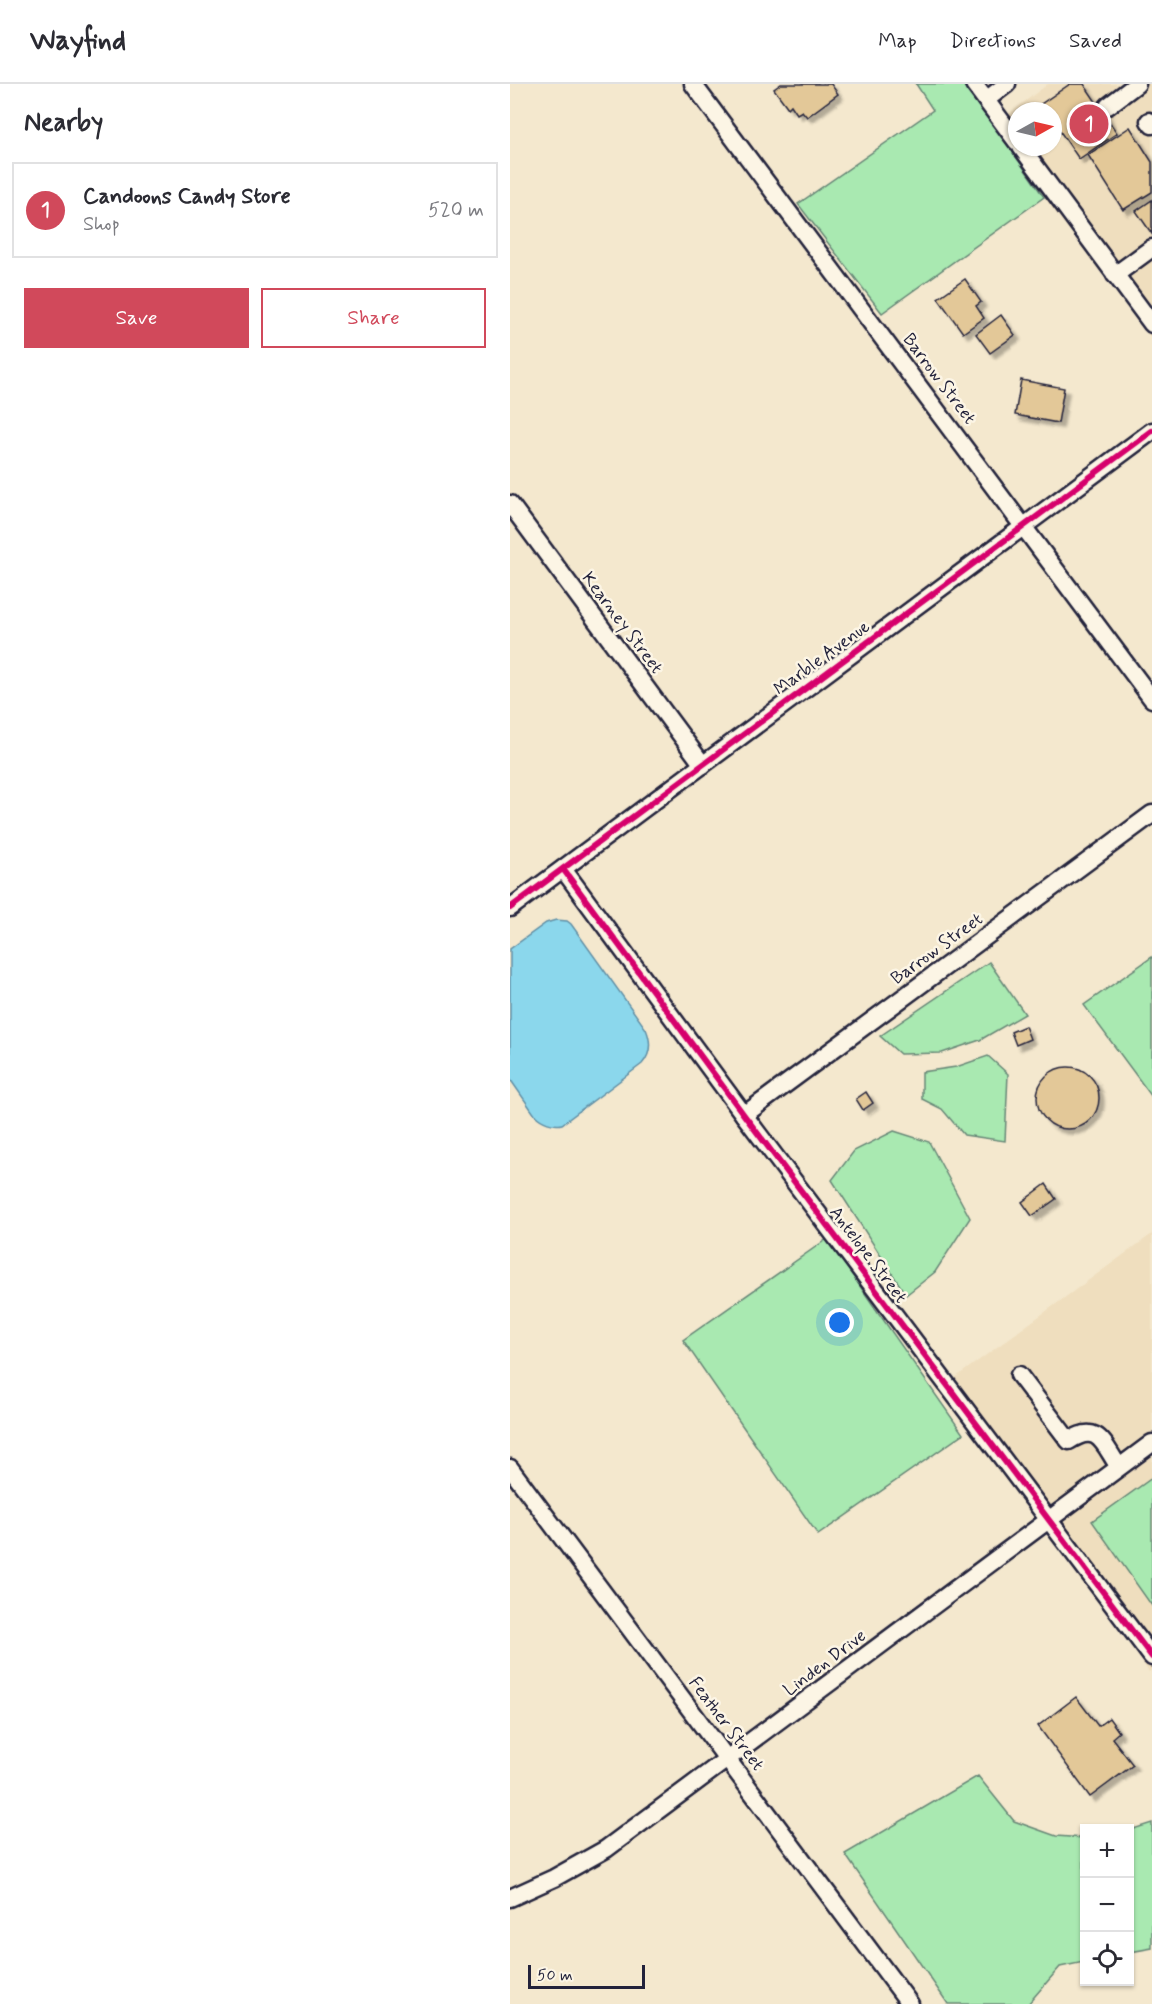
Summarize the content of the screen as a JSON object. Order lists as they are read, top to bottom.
{
  "streets": {
    "street": [
      "Barrow Street",
      "Kearney Street",
      "Marble Avenue",
      "Antelope Street",
      "Linden Drive",
      "Feather Street"
    ]
  },
  "crossings": [
    ["Barrow Street", "Marble Avenue"],
    ["Barrow Street", "Antelope Street"],
    ["Kearney Street", "Marble Avenue"],
    ["Marble Avenue", "Antelope Street"],
    ["Antelope Street", "Linden Drive"],
    ["Linden Drive", "Feather Street"]
  ],
  "scale_bar": "50 m",
  "north": "right",
  "page": {
    "header": "Wayfind",
    "nav": ["Map", "Directions", "Saved"],
    "heading": "Nearby",
    "pins": "1",
    "list": [
      {
        "mark": "1",
        "name": "Candoons Candy Store",
        "note": "Shop",
        "value": "520 m"
      }
    ],
    "buttons": ["Save", "Share"],
    "map_buttons": ["+", "−"],
    "scale": "50 m"
  }
}
